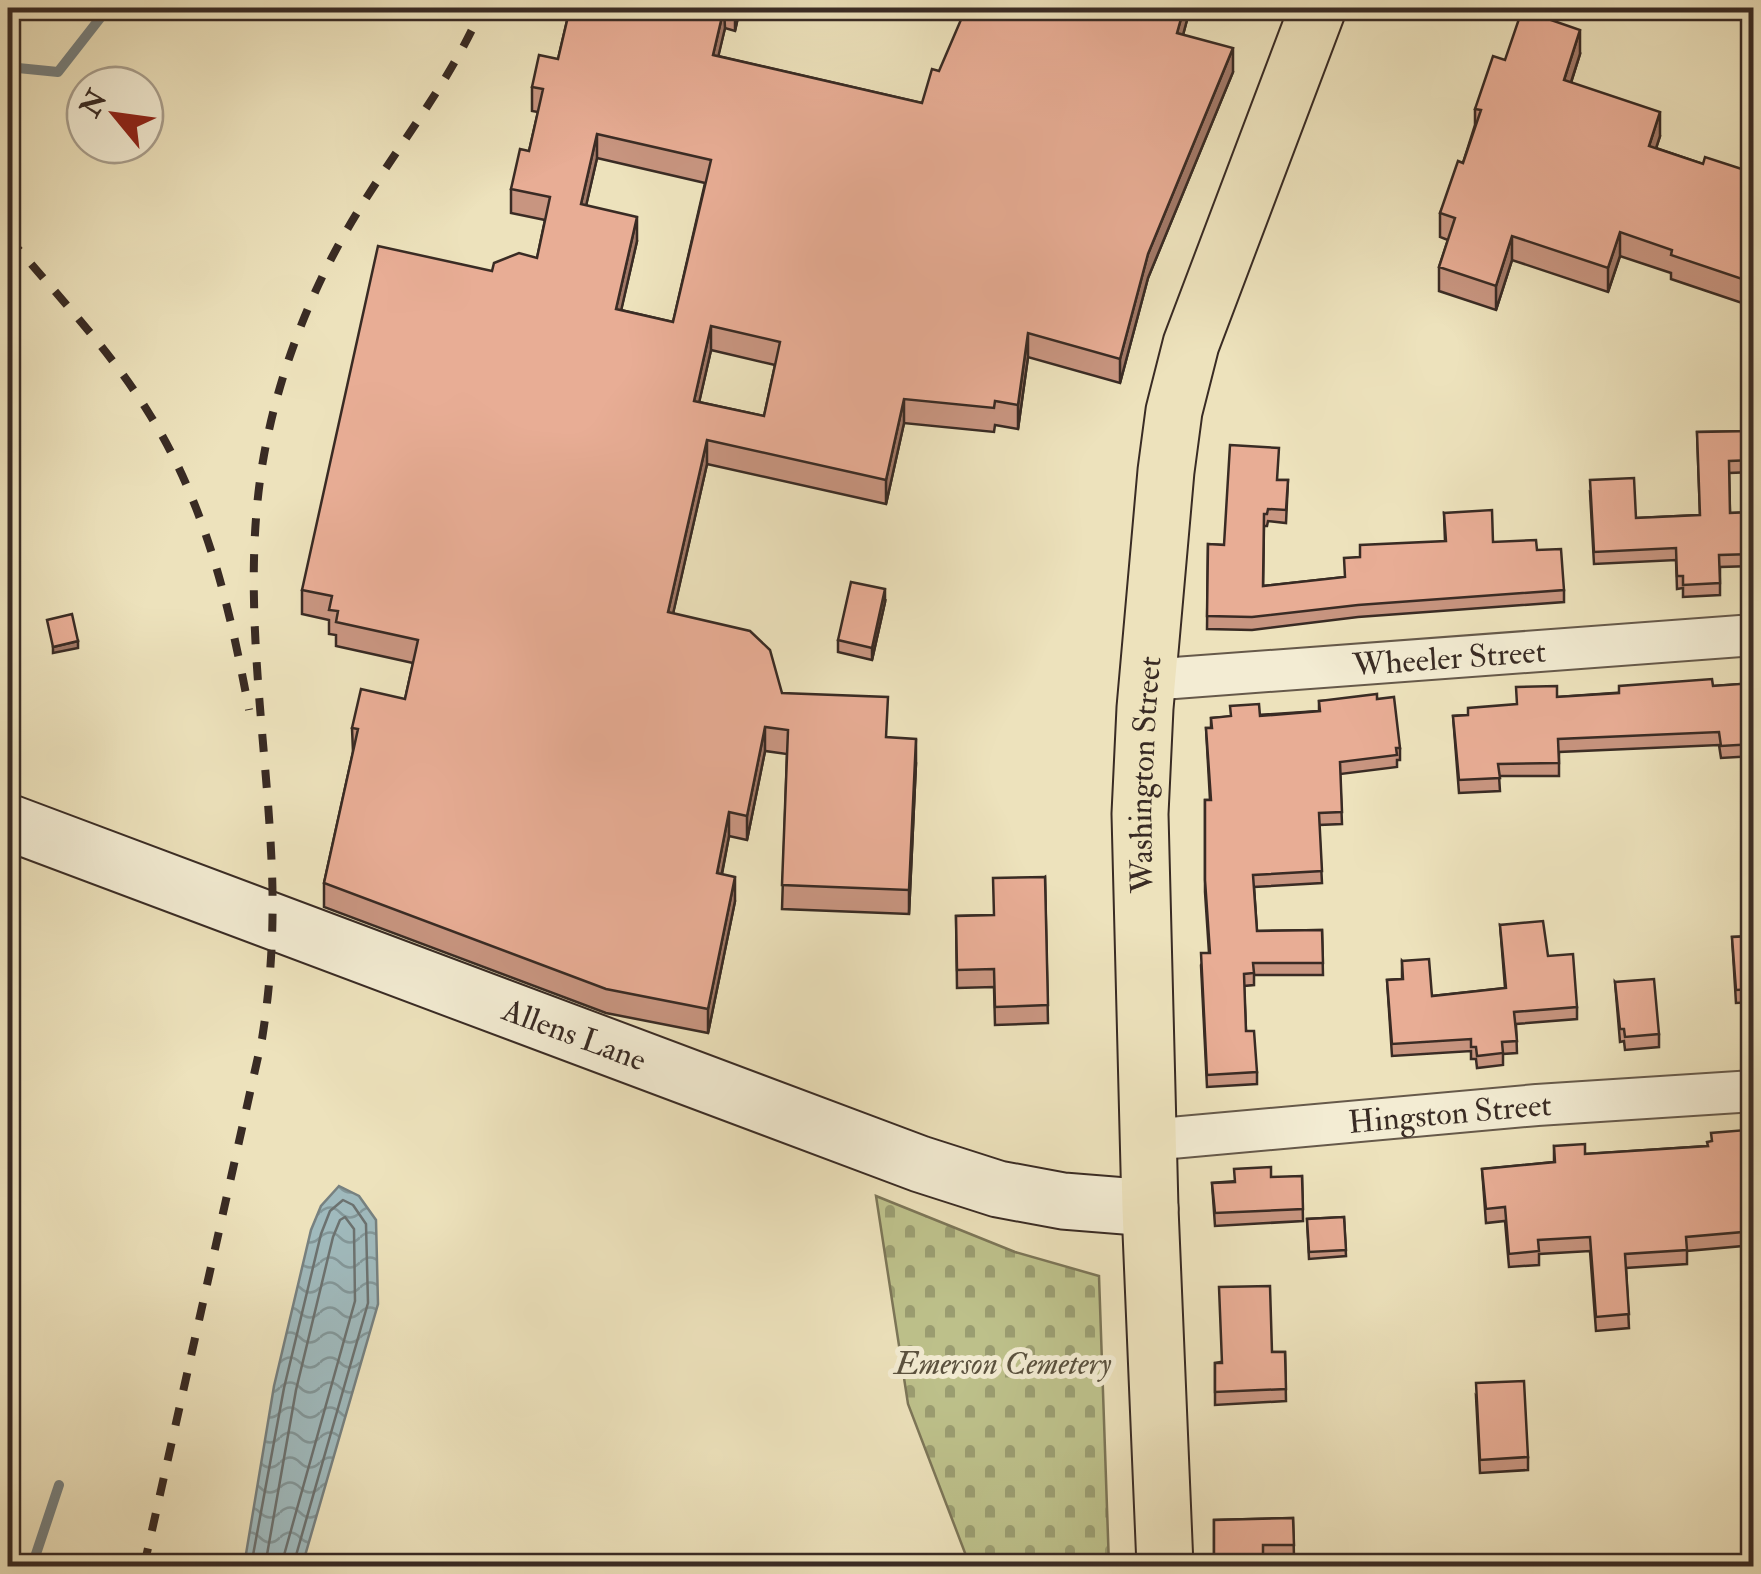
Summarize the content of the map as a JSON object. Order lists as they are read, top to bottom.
{
  "streets": {
    "main road": ["Washington Street"],
    "street": ["Wheeler Street", "Allens Lane", "Hingston Street"]
  },
  "crossings": [
    ["Wheeler Street", "Washington Street"],
    ["Washington Street", "Allens Lane"],
    ["Washington Street", "Hingston Street"]
  ],
  "parks": ["Emerson Cemetery"],
  "north": "top left"
}
